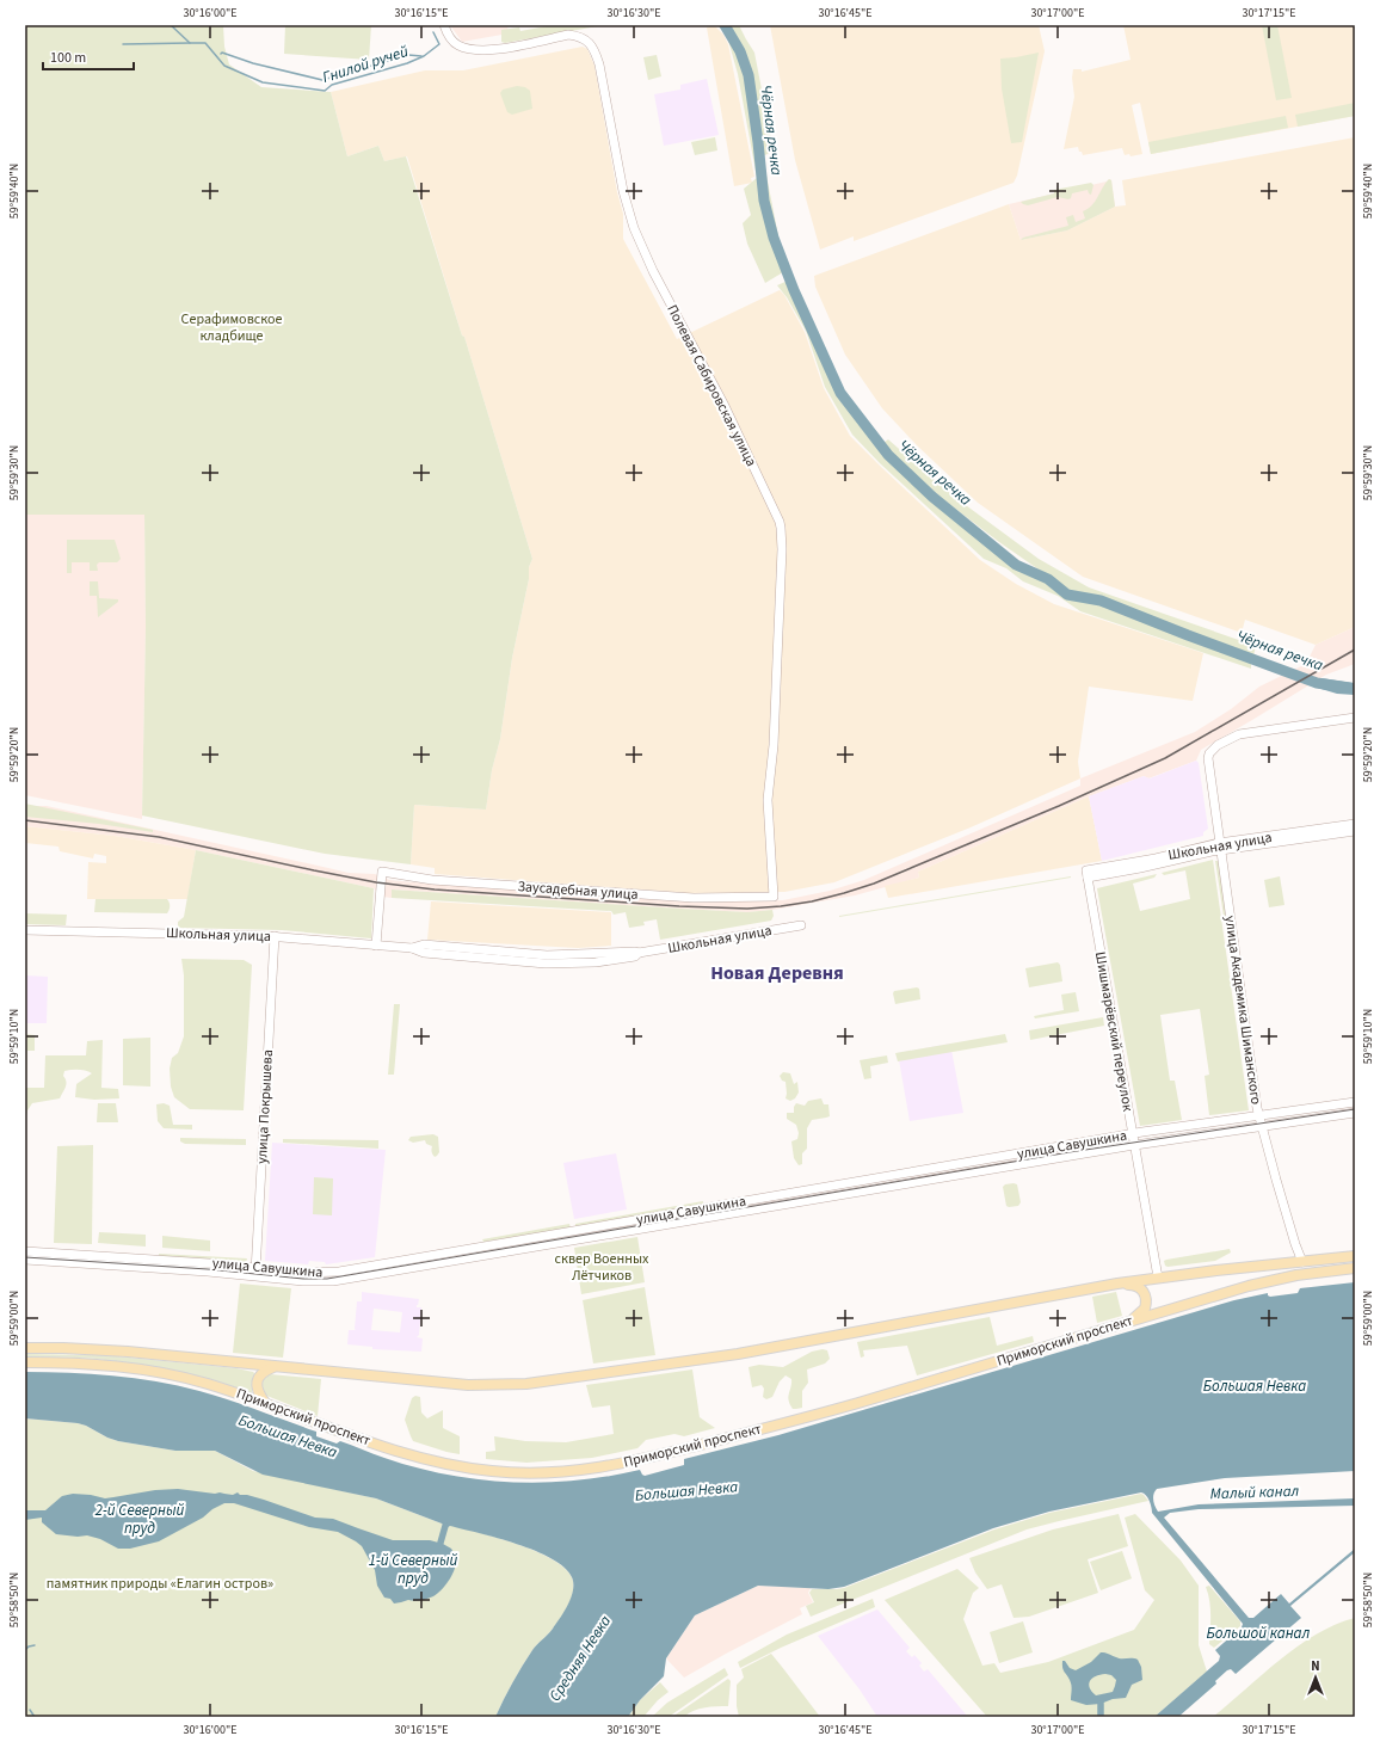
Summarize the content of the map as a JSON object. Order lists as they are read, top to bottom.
{
  "streets": {
    "main road": ["Приморский проспект"],
    "street": [
      "Полевая Сабировская улица",
      "Школьная улица",
      "Заусадебная улица",
      "улица Академика Шиманского",
      "Шишмарёвский переулок",
      "улица Покрышева",
      "улица Савушкина"
    ]
  },
  "crossings": [
    ["Полевая Сабировская улица", "Заусадебная улица"],
    ["Школьная улица", "Заусадебная улица"],
    ["Школьная улица", "улица Академика Шиманского"],
    ["Школьная улица", "Шишмарёвский переулок"],
    ["Школьная улица", "улица Покрышева"],
    ["улица Академика Шиманского", "улица Савушкина"],
    ["улица Академика Шиманского", "Приморский проспект"],
    ["Шишмарёвский переулок", "улица Савушкина"],
    ["Шишмарёвский переулок", "Приморский проспект"],
    ["улица Покрышева", "улица Савушкина"]
  ],
  "districts": ["Новая Деревня"],
  "water": [
    "Гнилой ручей",
    "Чёрная речка",
    "Большая Невка",
    "Малый канал",
    "2-й Северный пруд",
    "1-й Северный пруд",
    "Большой канал",
    "Средняя Невка"
  ],
  "parks": ["Серафимовское кладбище", "сквер Военных Лётчиков", "памятник природы «Елагин остров»"],
  "scale_bar": "100 m",
  "north": "top",
  "coordinates": [
    "30°16'00\"E",
    "30°16'15\"E",
    "30°16'30\"E",
    "30°16'45\"E",
    "30°17'00\"E",
    "30°17'15\"E",
    "59°59'40\"N",
    "59°59'30\"N",
    "59°59'20\"N",
    "59°59'10\"N",
    "59°59'00\"N",
    "59°58'50\"N"
  ]
}
